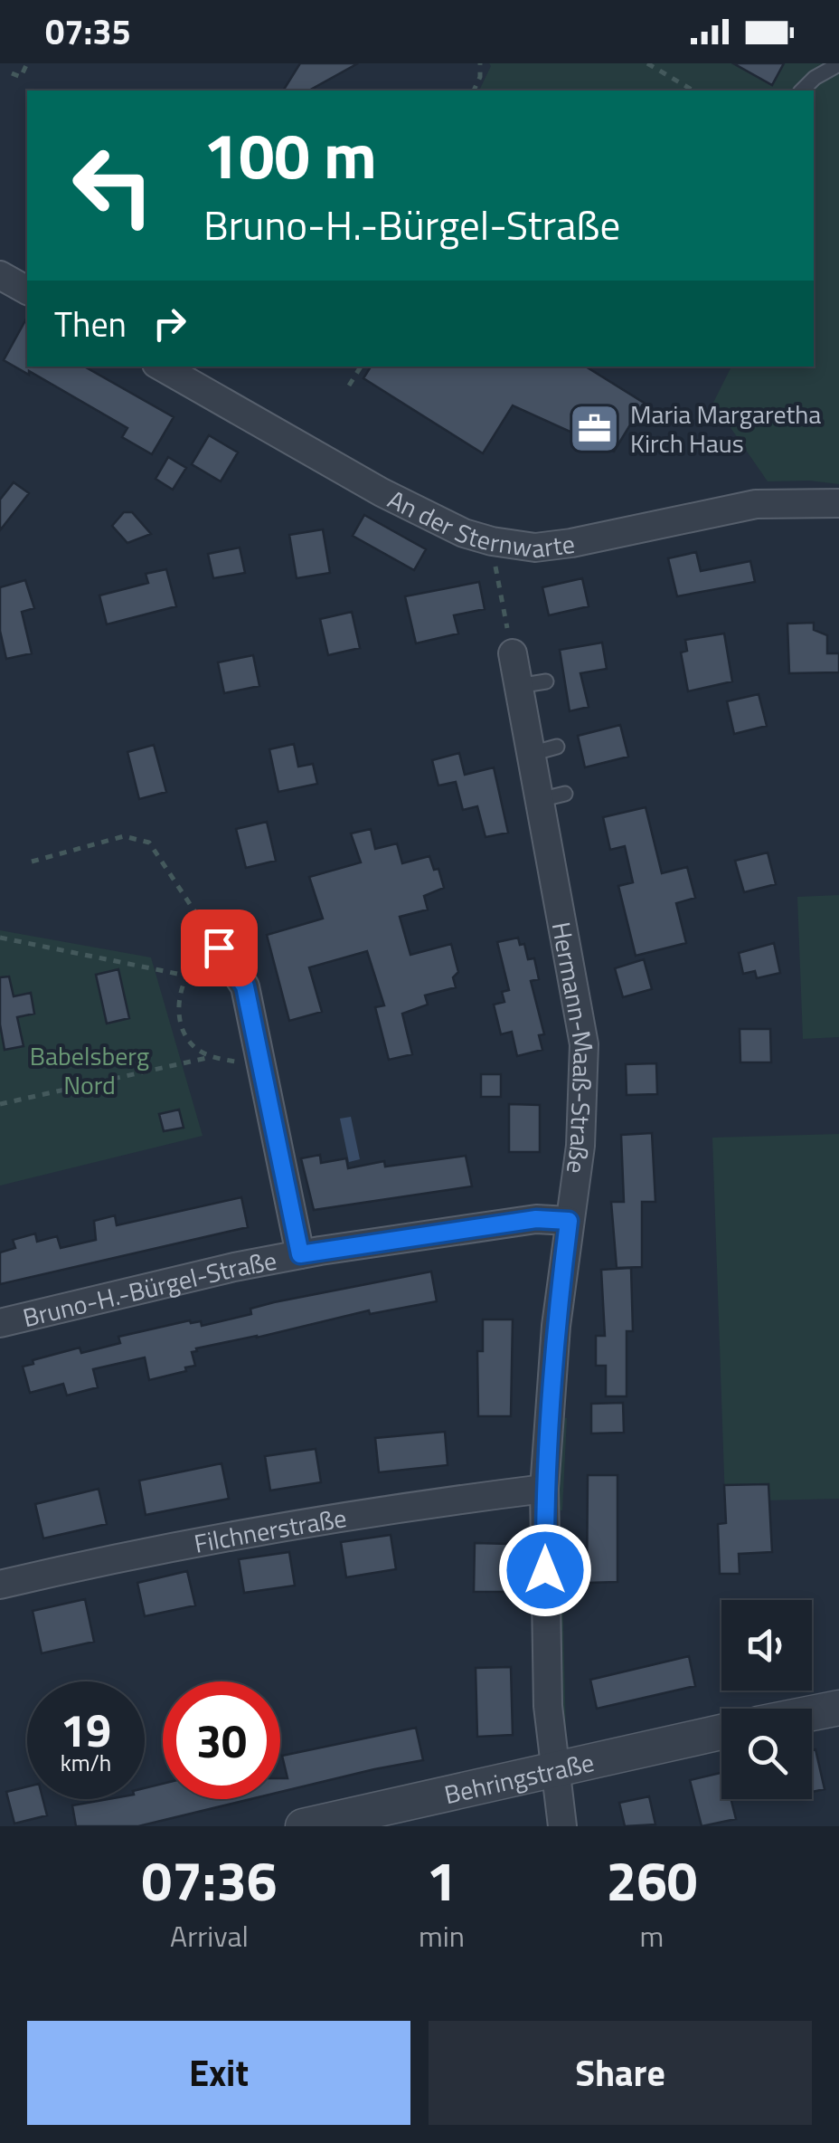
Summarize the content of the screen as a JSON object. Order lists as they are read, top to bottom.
{
  "streets": {
    "street": [
      "An der Sternwarte",
      "Hermann-Maaß-Straße",
      "Bruno-H.-Bürgel-Straße",
      "Filchnerstraße",
      "Behringstraße"
    ]
  },
  "crossings": [
    ["Hermann-Maaß-Straße", "Bruno-H.-Bürgel-Straße"],
    ["Hermann-Maaß-Straße", "Filchnerstraße"],
    ["Hermann-Maaß-Straße", "Behringstraße"]
  ],
  "parks": ["Babelsberg Nord"],
  "places": {
    "office": ["Maria Margaretha Kirch Haus"]
  },
  "page": {
    "status": "07:35",
    "turn": ["100 m", "Bruno-H.-Bürgel-Straße"],
    "then": "Then",
    "speed": "19 km/h",
    "limit": "30",
    "eta": [
      "07:36",
      "Arrival",
      "1",
      "min",
      "260",
      "m"
    ],
    "buttons": ["Exit", "Share"]
  }
}
